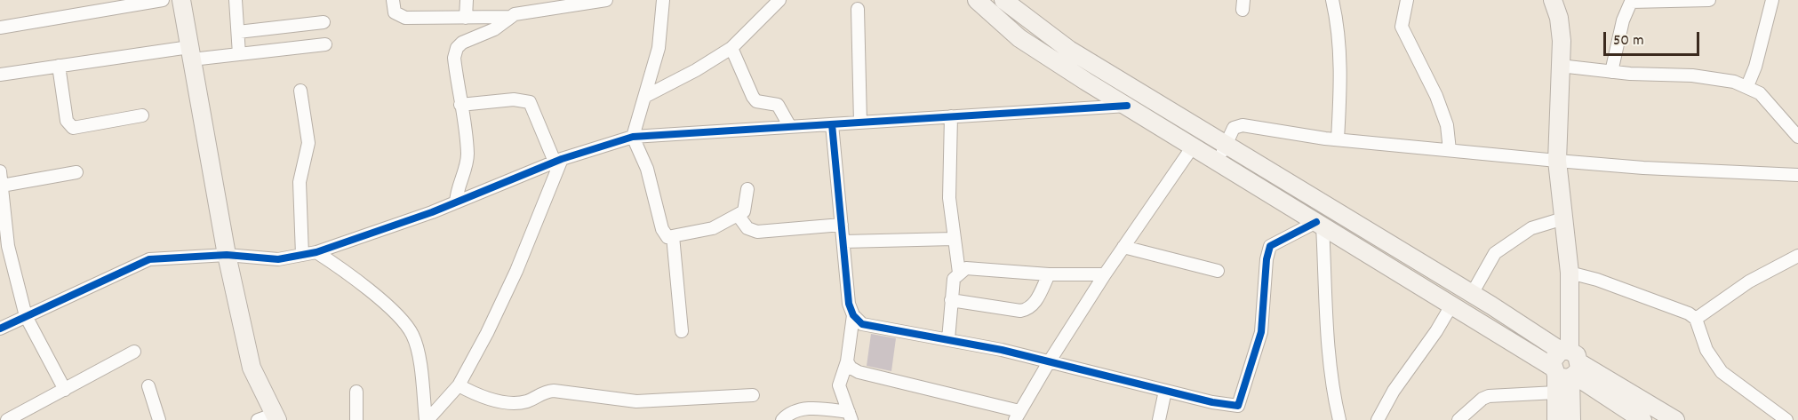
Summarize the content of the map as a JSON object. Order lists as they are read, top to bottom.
{
  "scale_bar": "50 m"
}
